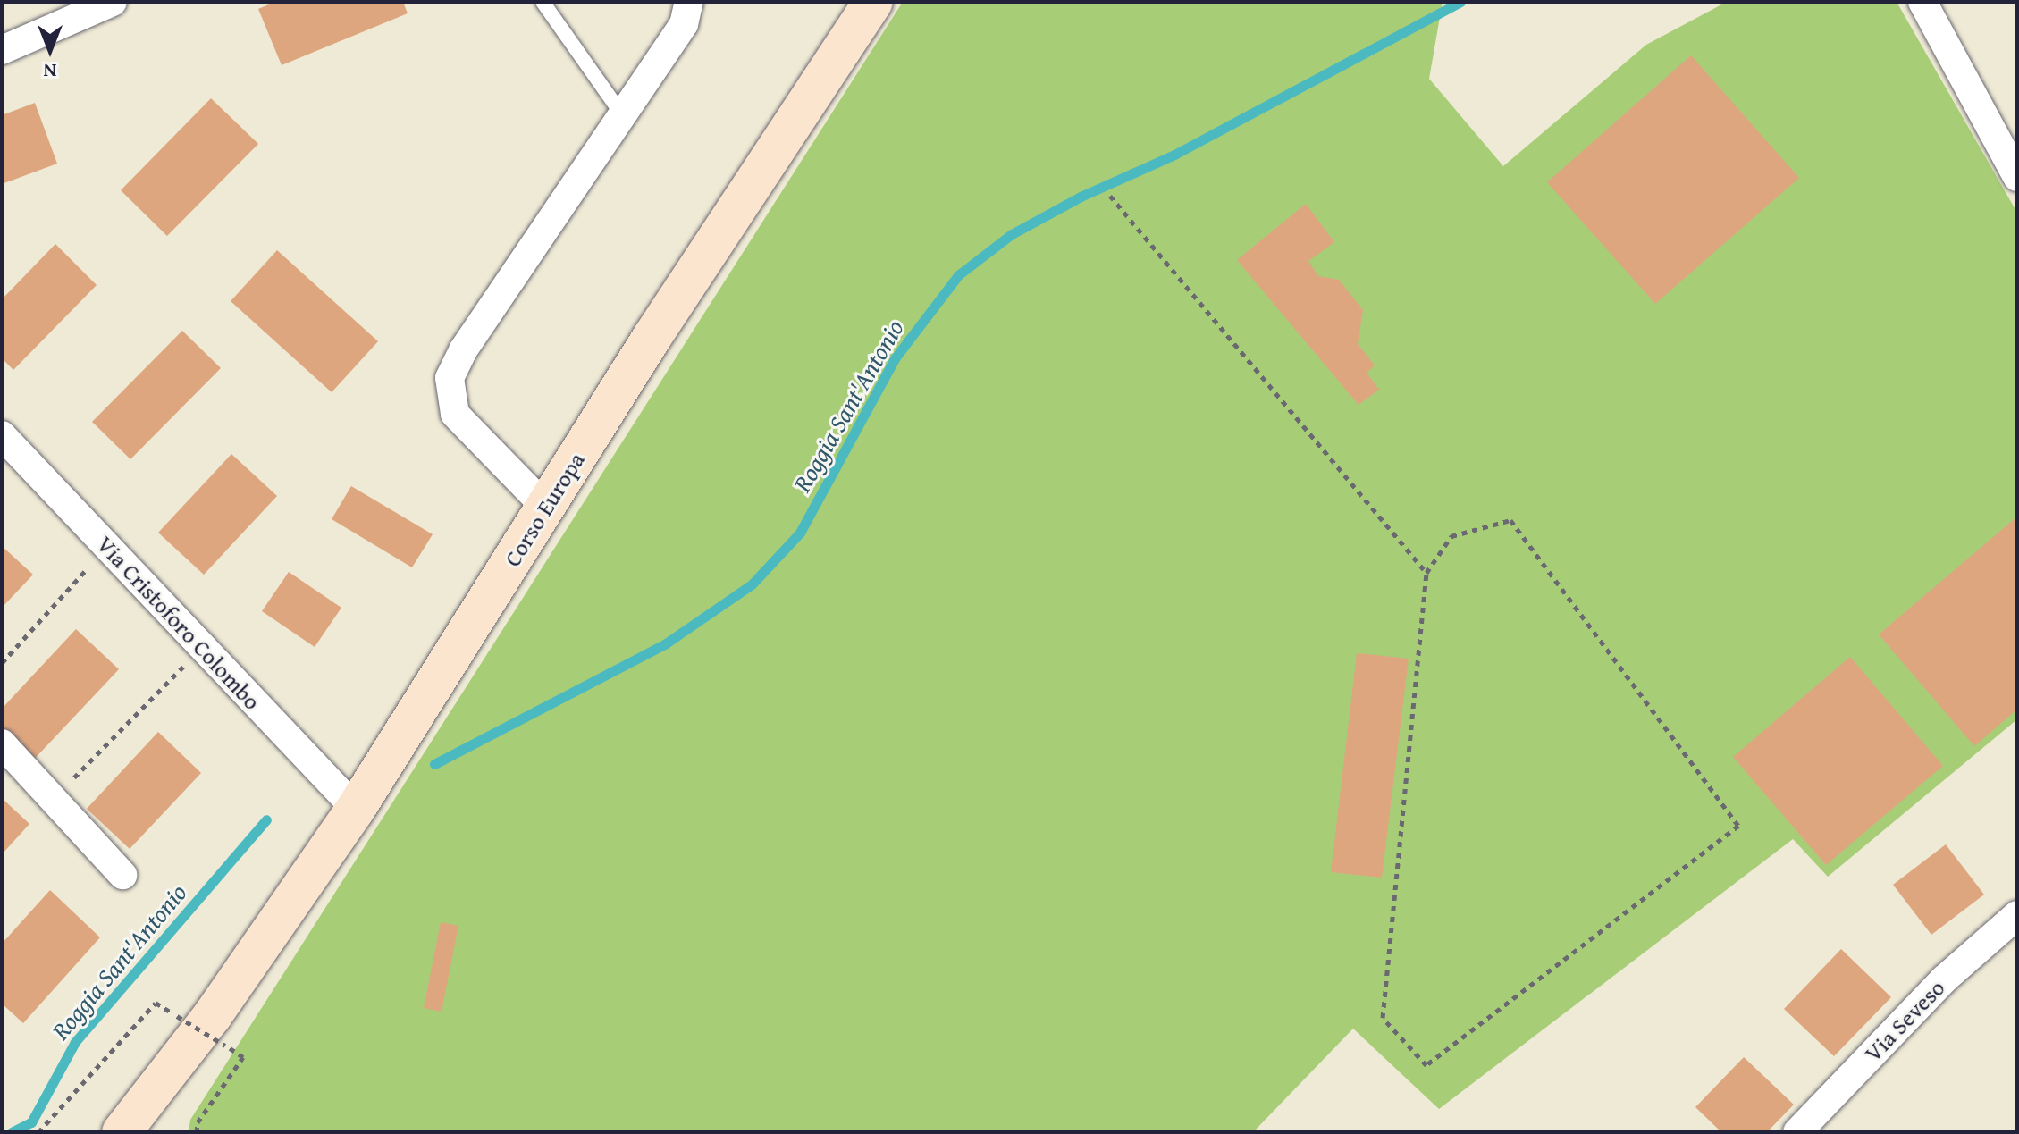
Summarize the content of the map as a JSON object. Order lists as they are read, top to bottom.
{
  "streets": {
    "main road": ["Corso Europa"],
    "street": ["Via Cristoforo Colombo", "Via Seveso"]
  },
  "crossings": [
    ["Corso Europa", "Via Cristoforo Colombo"]
  ],
  "water": ["Roggia Sant'Antonio"],
  "north": "bottom"
}
